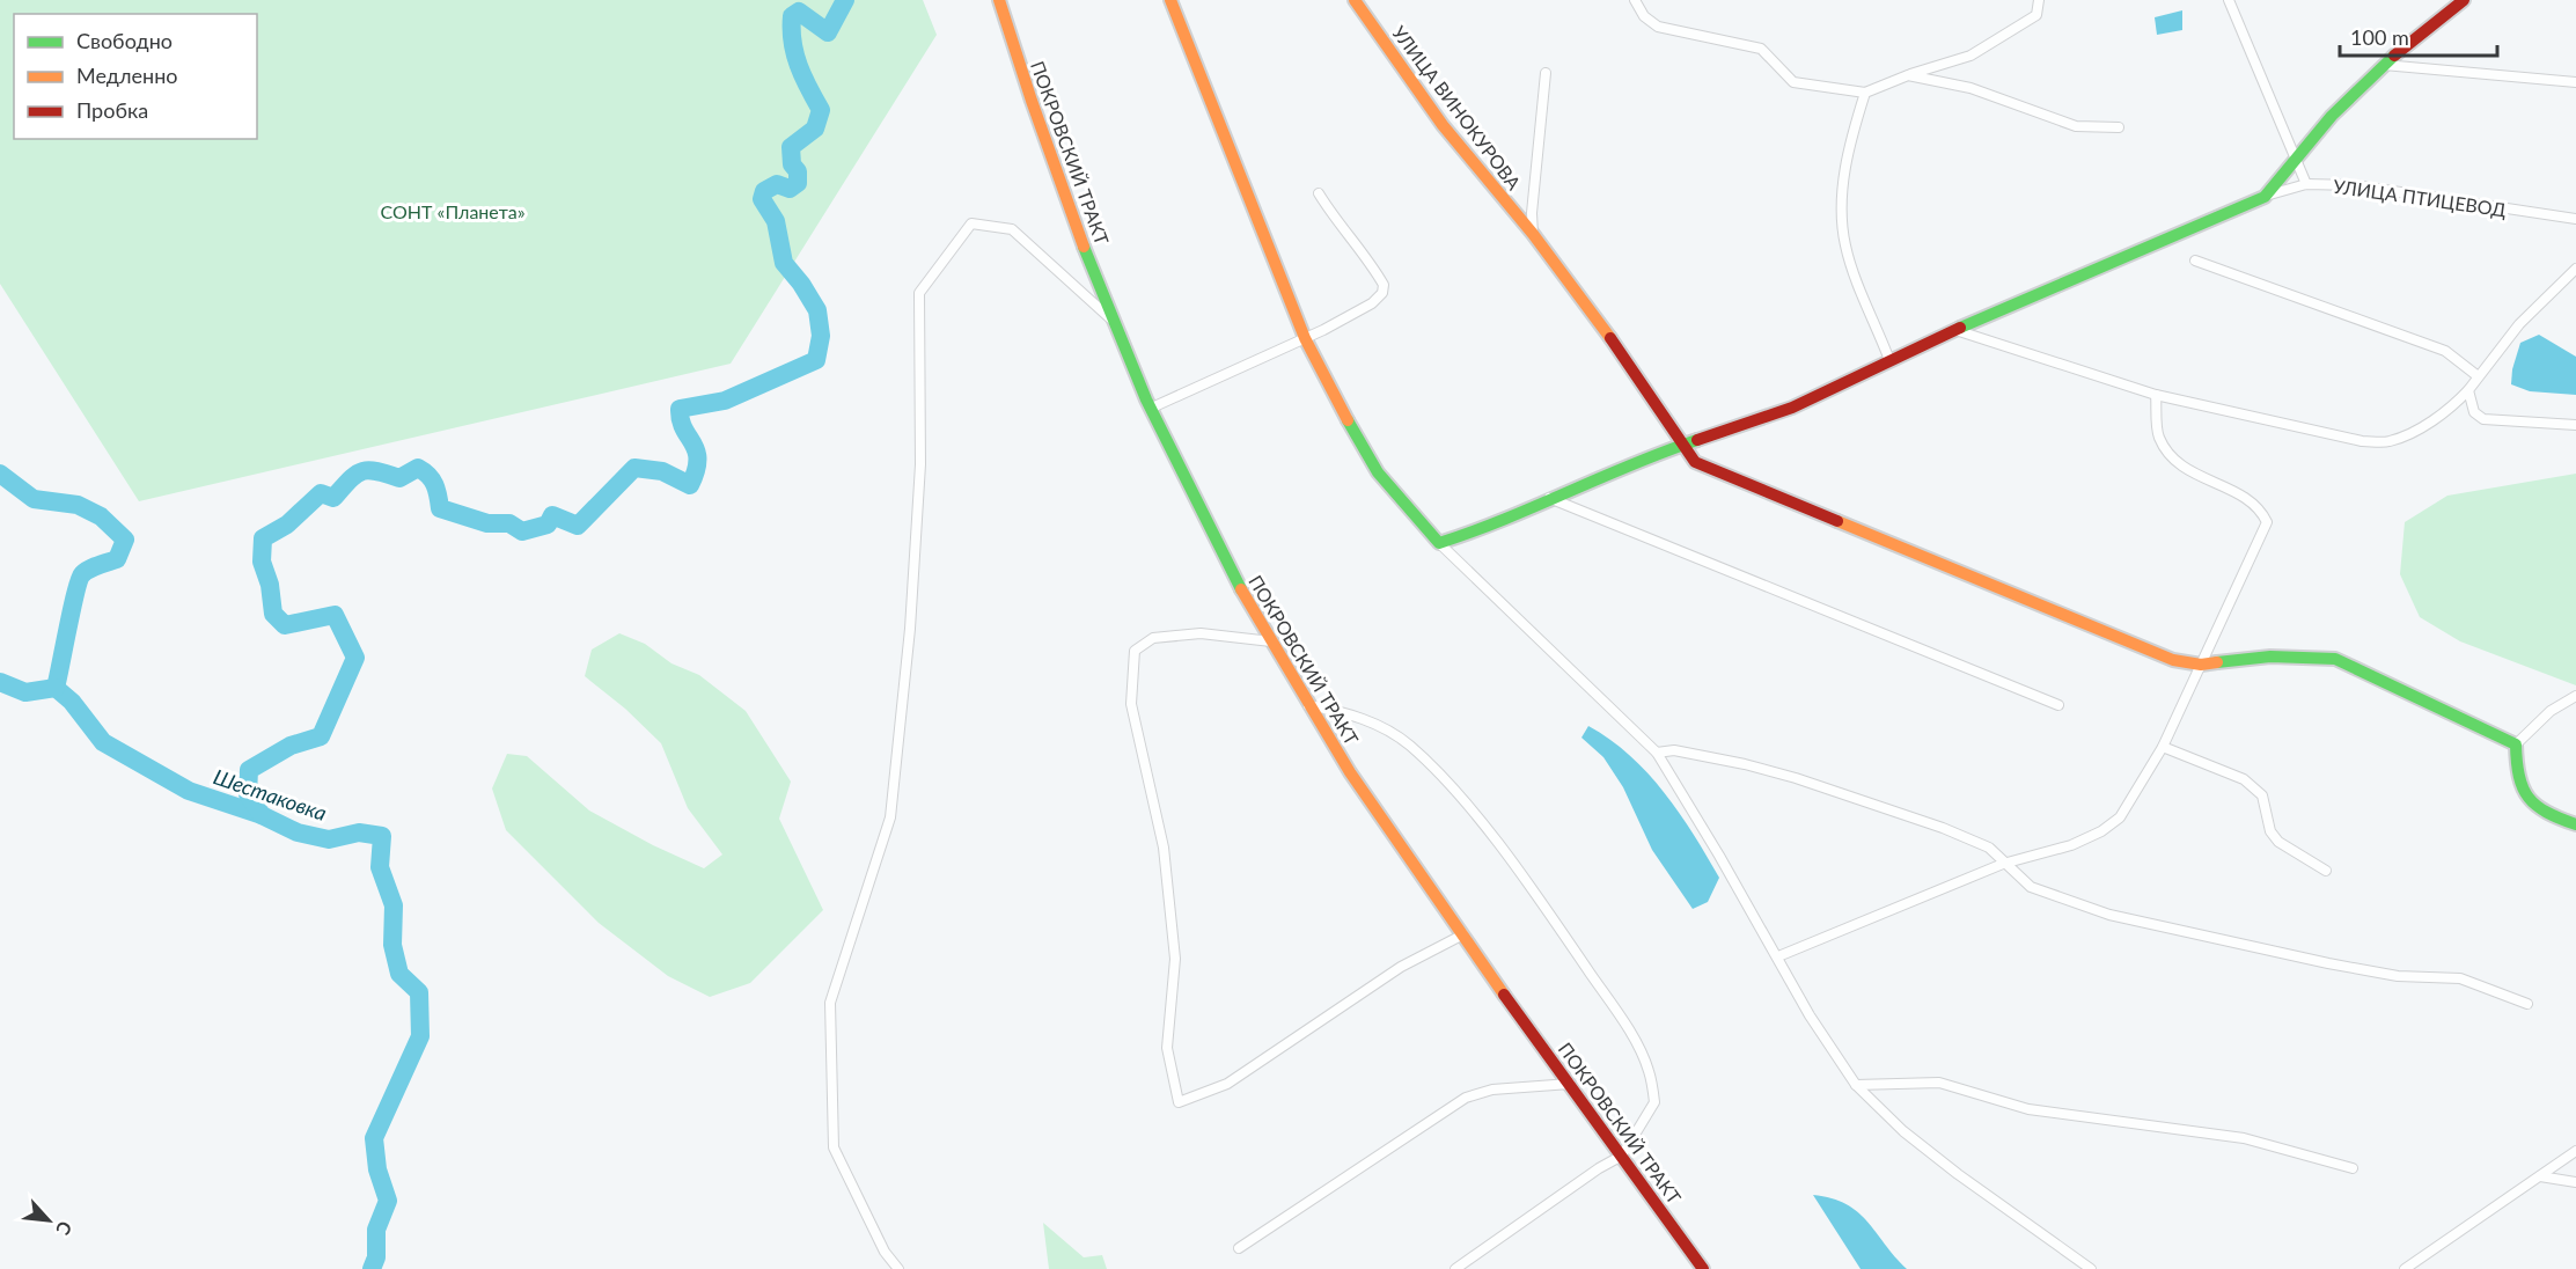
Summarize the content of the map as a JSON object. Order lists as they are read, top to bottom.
{
  "streets": {
    "street": ["УЛИЦА ВИНОКУРОВА", "ПОКРОВСКИЙ ТРАКТ", "УЛИЦА ПТИЦЕВОД"]
  },
  "water": ["Шестаковка"],
  "parks": ["СОНТ «Планета»"],
  "legend": ["Свободно", "Медленно", "Пробка"],
  "scale_bar": "100 m",
  "north": "bottom right"
}
